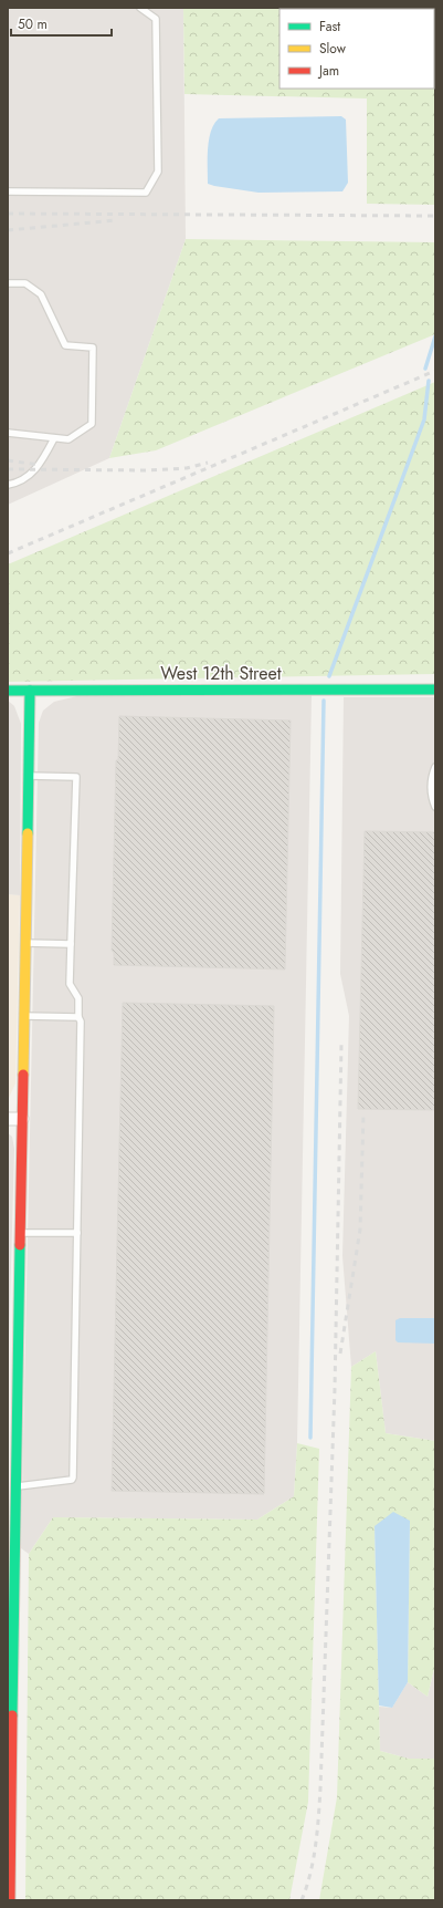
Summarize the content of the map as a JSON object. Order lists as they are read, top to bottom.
{
  "streets": {
    "street": ["West 12th Street"]
  },
  "legend": ["Fast", "Slow", "Jam"],
  "scale_bar": "50 m"
}
